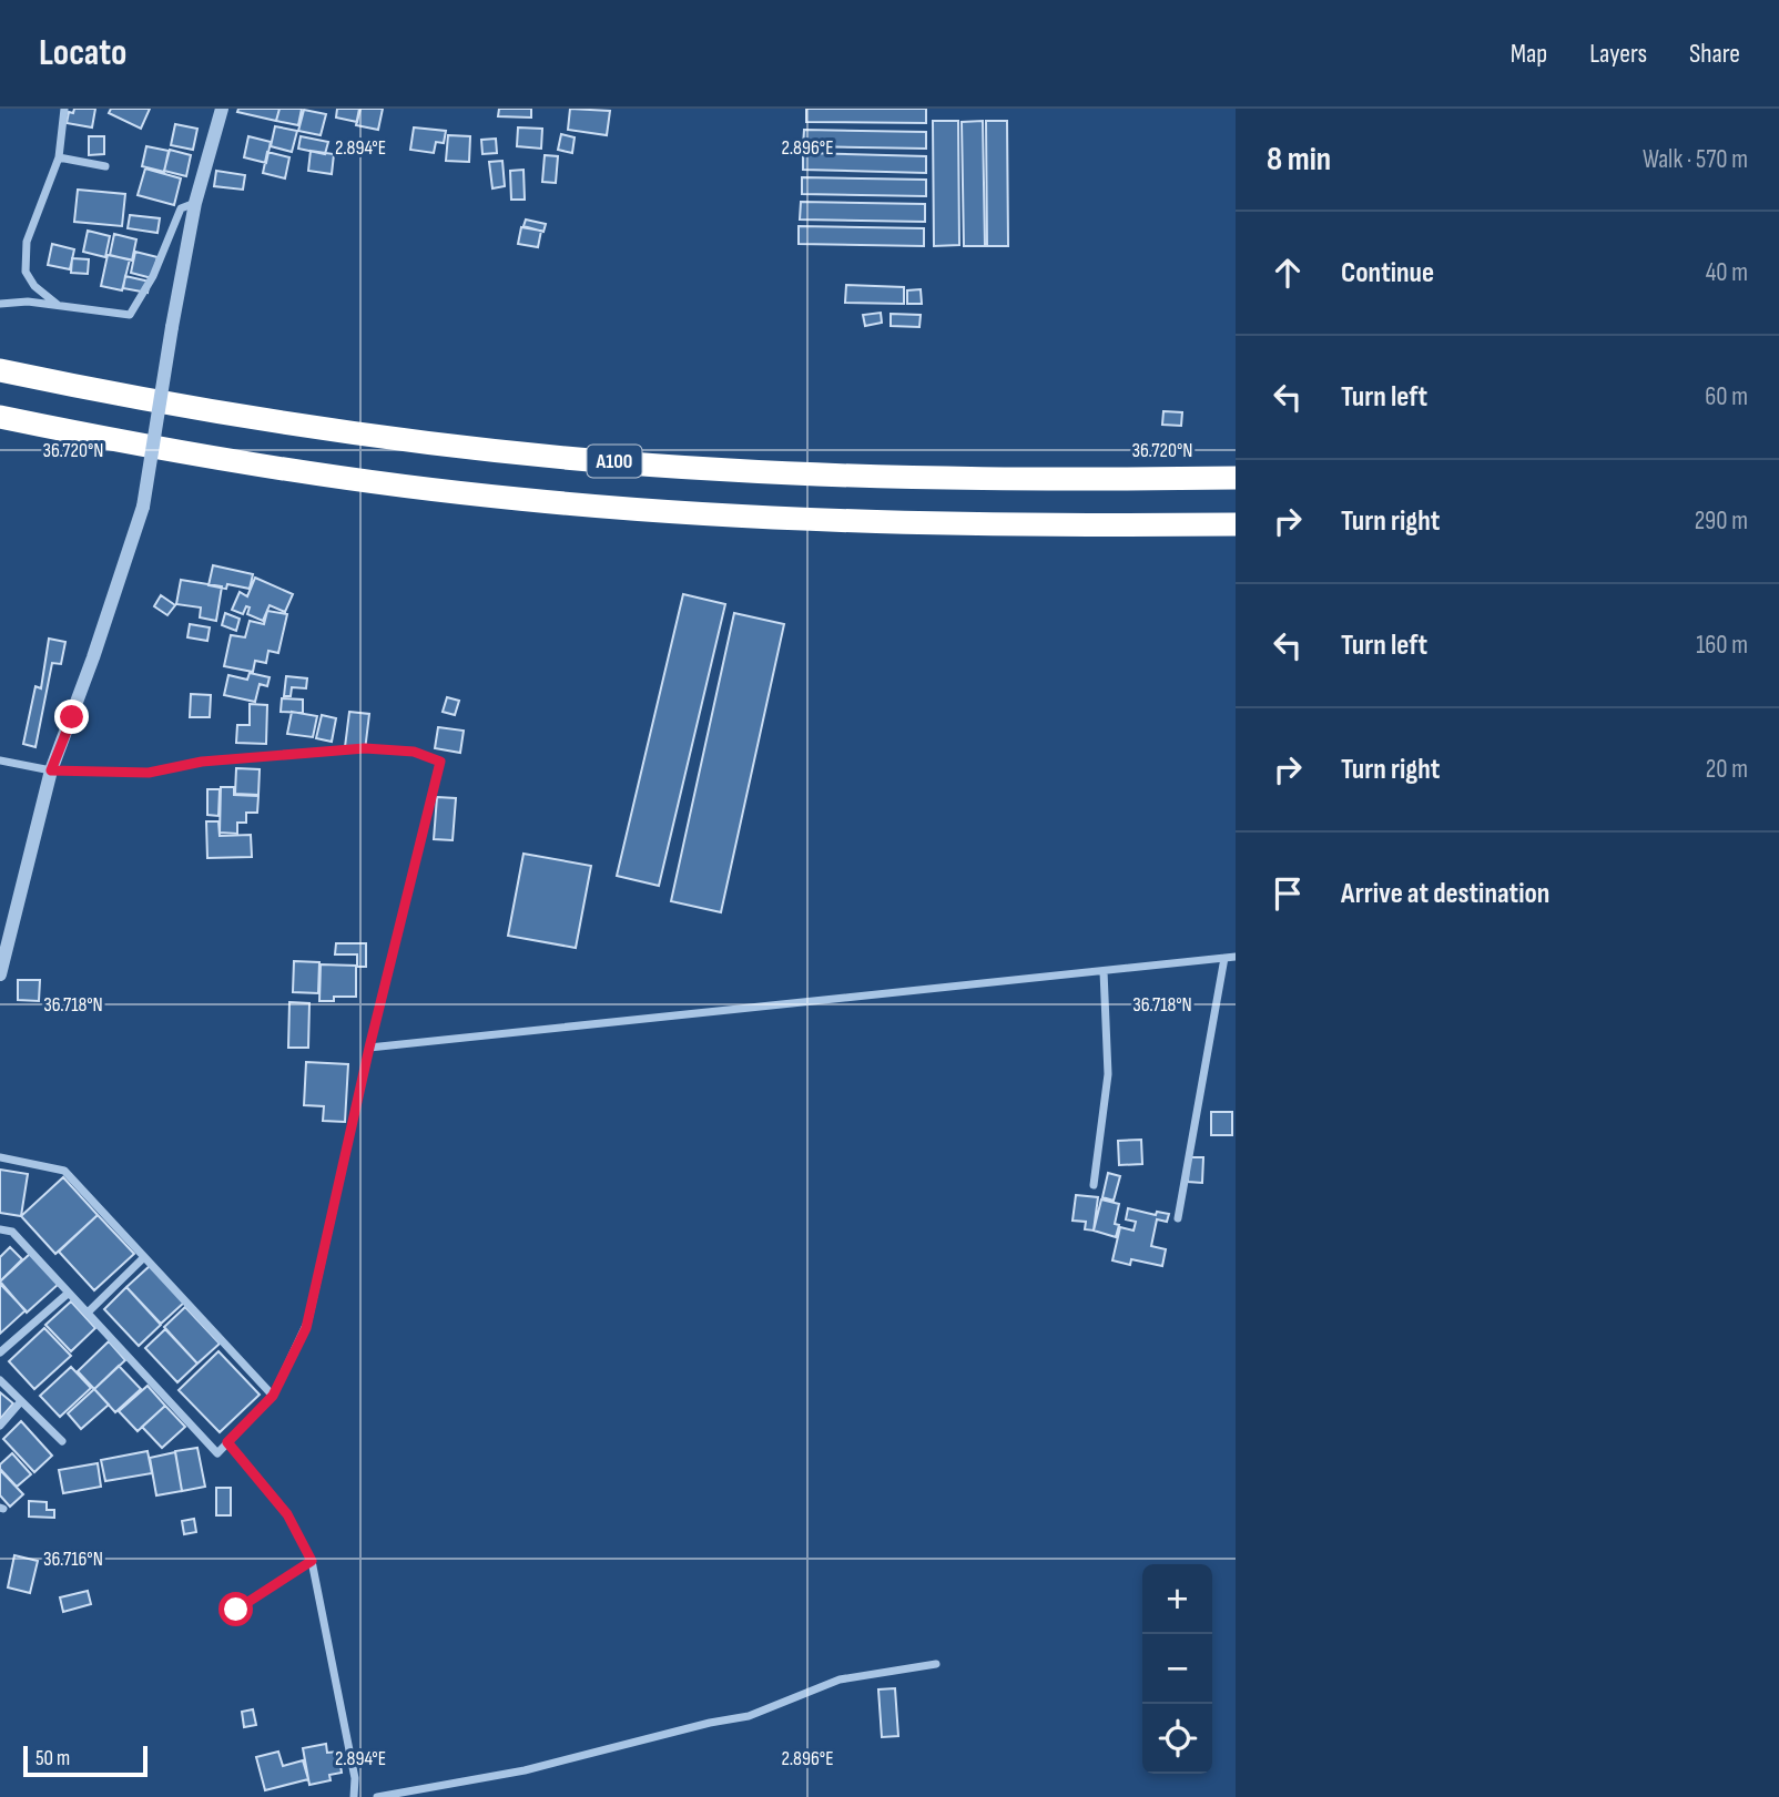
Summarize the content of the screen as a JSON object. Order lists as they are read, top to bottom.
{
  "streets": {
    "highway": ["A100"]
  },
  "scale_bar": "50 m",
  "page": {
    "header": "Locato",
    "nav": ["Map", "Layers", "Share"],
    "heading": ["8 min", "Walk · 570 m"],
    "list": [
      ["Continue", "40 m"],
      ["Turn left", "60 m"],
      ["Turn right", "290 m"],
      ["Turn left", "160 m"],
      ["Turn right", "20 m"],
      "Arrive at destination"
    ],
    "map_buttons": ["+", "−"],
    "scale": "50 m"
  },
  "coordinates": [
    "2.894°E",
    "2.896°E",
    "36.720°N",
    "36.718°N",
    "36.716°N"
  ]
}
